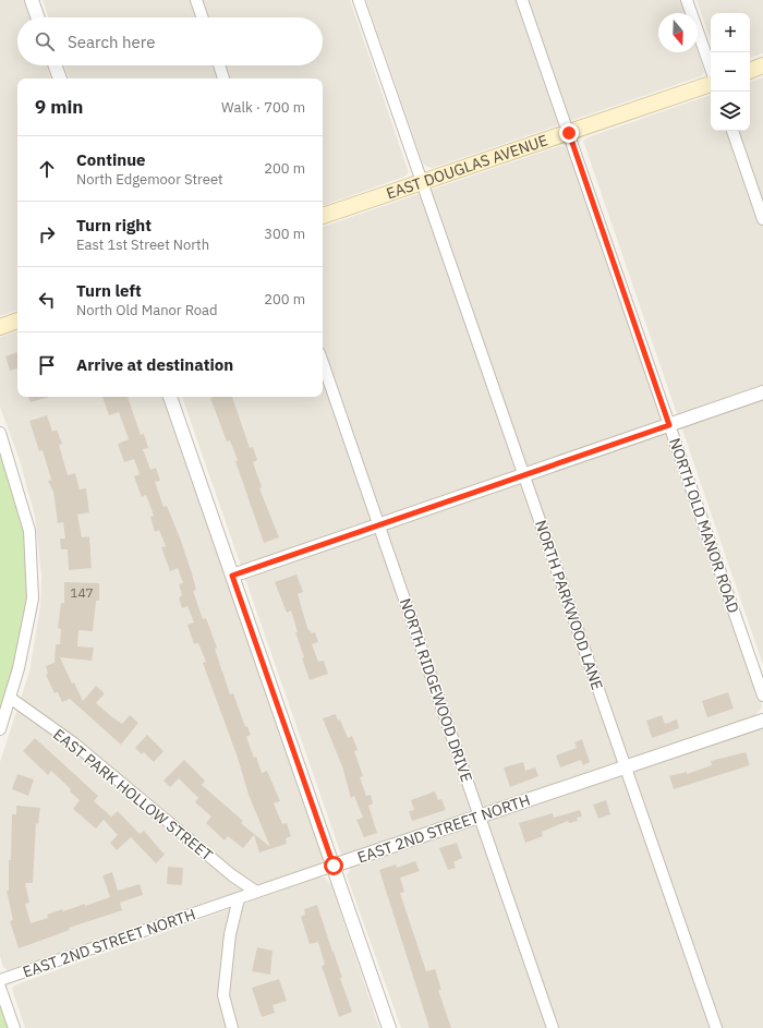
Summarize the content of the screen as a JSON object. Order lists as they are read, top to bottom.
{
  "streets": {
    "main road": ["EAST DOUGLAS AVENUE"],
    "street": [
      "NORTH OLD MANOR ROAD",
      "NORTH PARKWOOD LANE",
      "NORTH RIDGEWOOD DRIVE",
      "EAST PARK HOLLOW STREET",
      "EAST 2ND STREET NORTH"
    ]
  },
  "crossings": [
    ["EAST DOUGLAS AVENUE", "NORTH OLD MANOR ROAD"],
    ["EAST DOUGLAS AVENUE", "NORTH PARKWOOD LANE"],
    ["NORTH PARKWOOD LANE", "EAST 2ND STREET NORTH"],
    ["NORTH RIDGEWOOD DRIVE", "EAST 2ND STREET NORTH"],
    ["EAST PARK HOLLOW STREET", "EAST 2ND STREET NORTH"]
  ],
  "house_numbers": ["147"],
  "north": "bottom",
  "page": {
    "map_buttons": ["+", "−"],
    "search": "Search here",
    "heading": ["9 min", "Walk · 700 m"],
    "list": [
      ["Continue", "North Edgemoor Street", "200 m"],
      ["Turn right", "East 1st Street North", "300 m"],
      ["Turn left", "North Old Manor Road", "200 m"],
      "Arrive at destination"
    ]
  }
}
